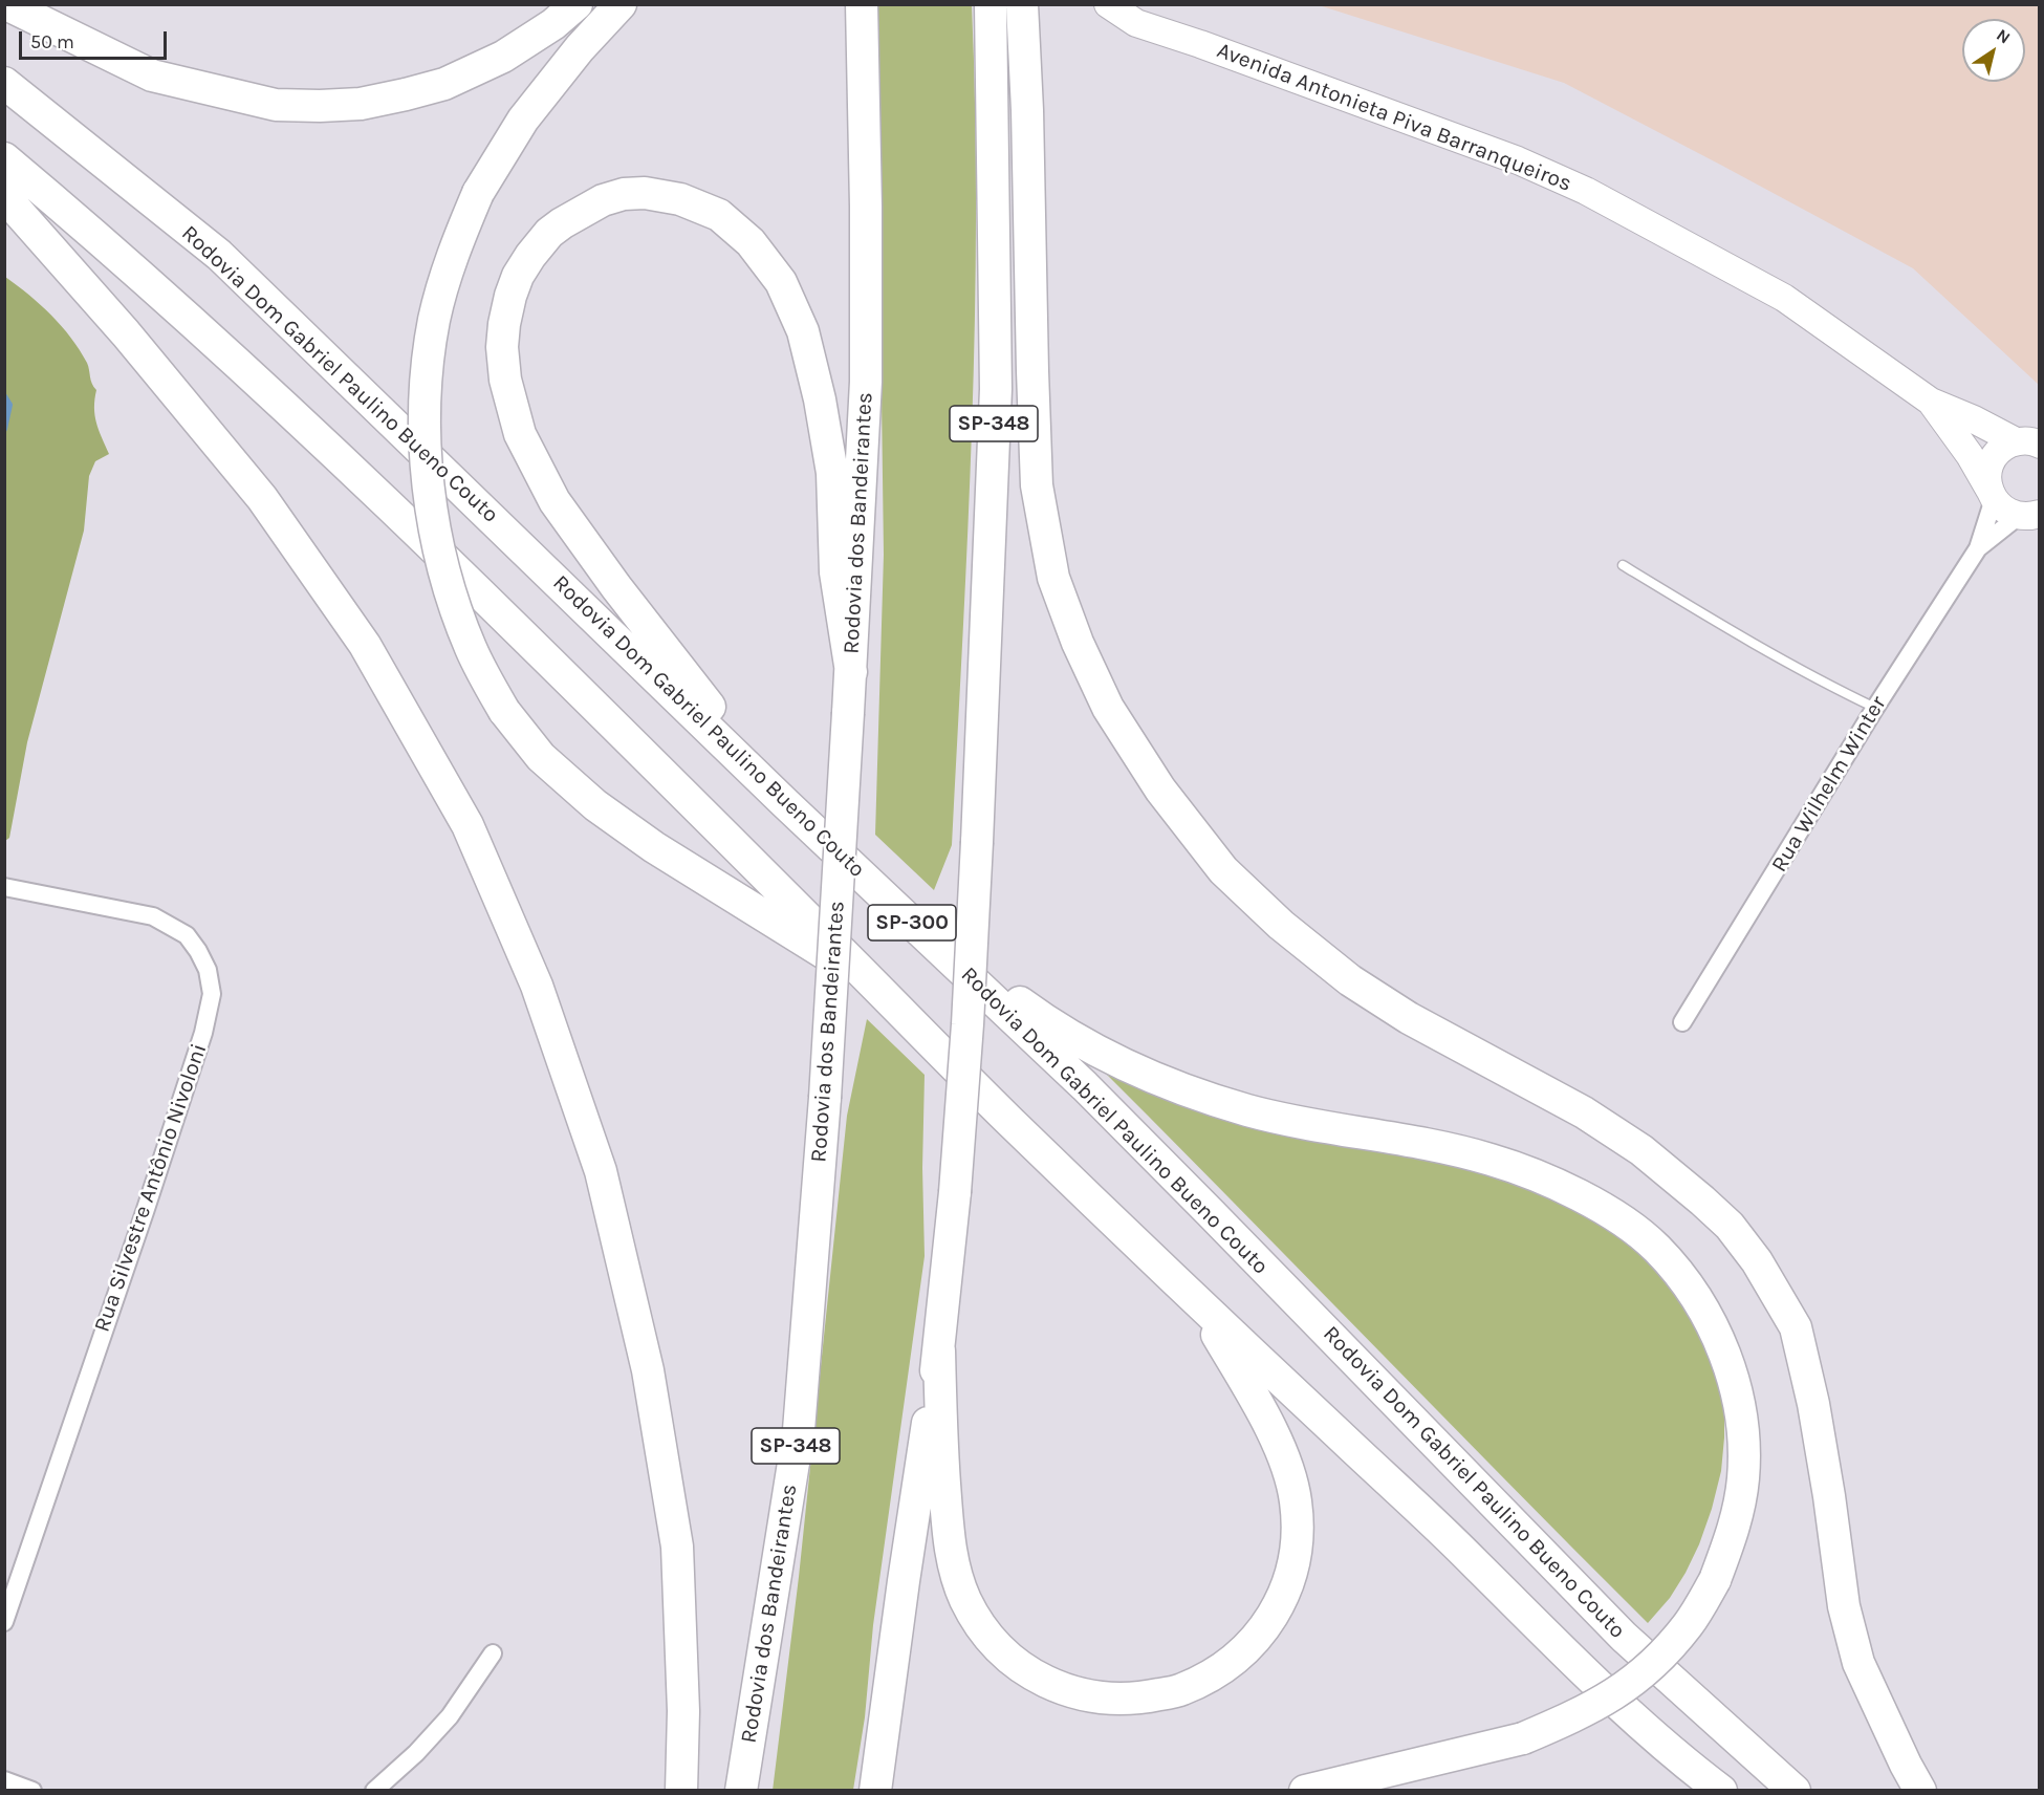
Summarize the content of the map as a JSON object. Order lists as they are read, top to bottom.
{
  "streets": {
    "highway": [
      "Rodovia Dom Gabriel Paulino Bueno Couto",
      "SP-348",
      "Rodovia dos Bandeirantes",
      "SP-300"
    ],
    "main road": ["Avenida Antonieta Piva Barranqueiros"],
    "street": ["Rua Wilhelm Winter", "Rua Silvestre Antônio Nivoloni"]
  },
  "scale_bar": "50 m",
  "north": "top right"
}
